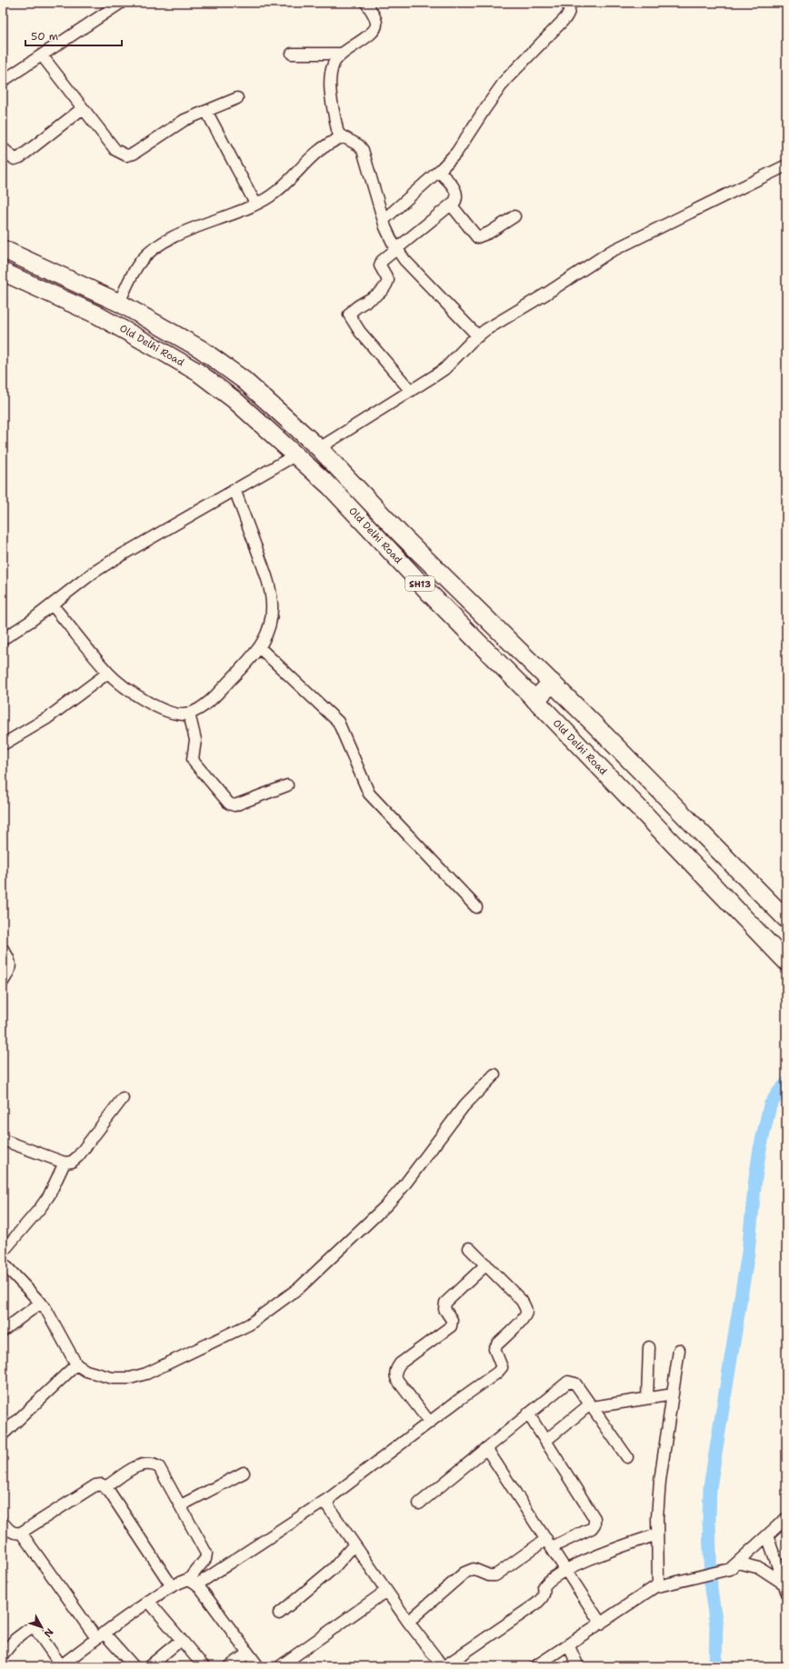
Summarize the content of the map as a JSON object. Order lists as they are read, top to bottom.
{
  "streets": {
    "main road": ["Old Delhi Road", "SH13"]
  },
  "scale_bar": "50 m",
  "north": "bottom right"
}
